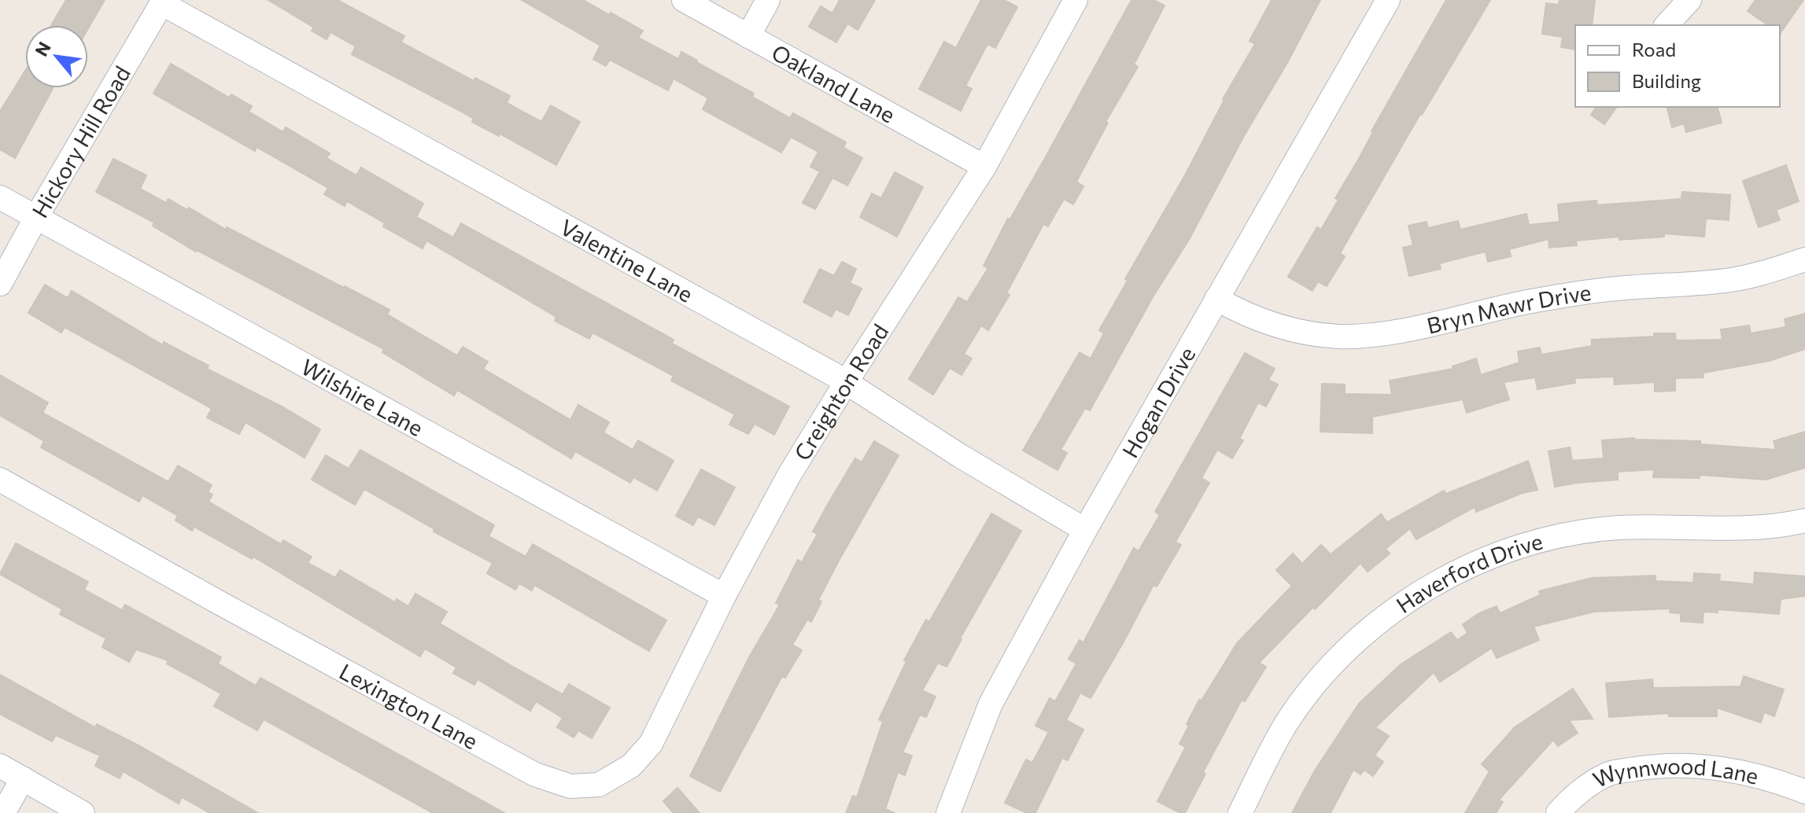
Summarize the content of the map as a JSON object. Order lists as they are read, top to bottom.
{
  "streets": {
    "street": [
      "Oakland Lane",
      "Hickory Hill Road",
      "Valentine Lane",
      "Bryn Mawr Drive",
      "Creighton Road",
      "Wilshire Lane",
      "Hogan Drive",
      "Haverford Drive",
      "Lexington Lane",
      "Wynnwood Lane"
    ]
  },
  "crossings": [
    ["Oakland Lane", "Creighton Road"],
    ["Hickory Hill Road", "Valentine Lane"],
    ["Hickory Hill Road", "Wilshire Lane"],
    ["Valentine Lane", "Creighton Road"],
    ["Valentine Lane", "Hogan Drive"],
    ["Bryn Mawr Drive", "Hogan Drive"],
    ["Creighton Road", "Wilshire Lane"],
    ["Creighton Road", "Lexington Lane"]
  ],
  "legend": ["Road", "Building"],
  "north": "top left"
}
